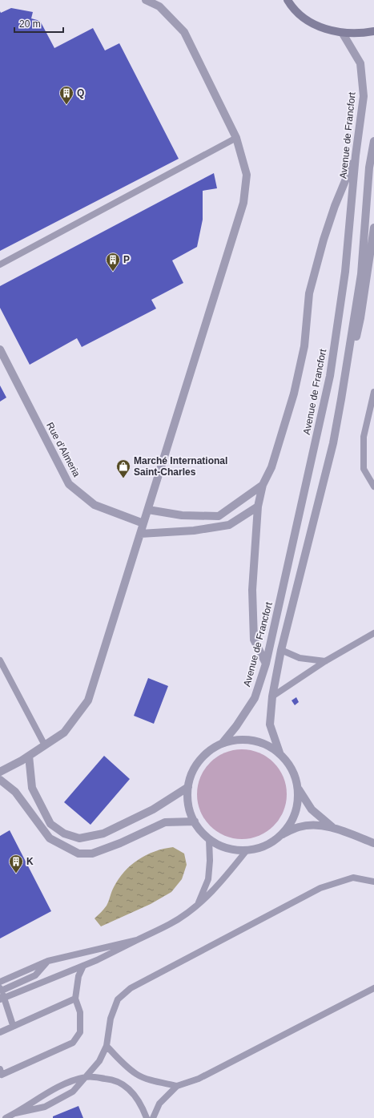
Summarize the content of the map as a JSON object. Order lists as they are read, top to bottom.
{
  "streets": {
    "street": ["Avenue de Francfort", "Rue d'Almeria"]
  },
  "places": {
    "building": ["Q", "P", "K"],
    "shop": ["Marché International Saint-Charles"]
  },
  "scale_bar": "20 m"
}
